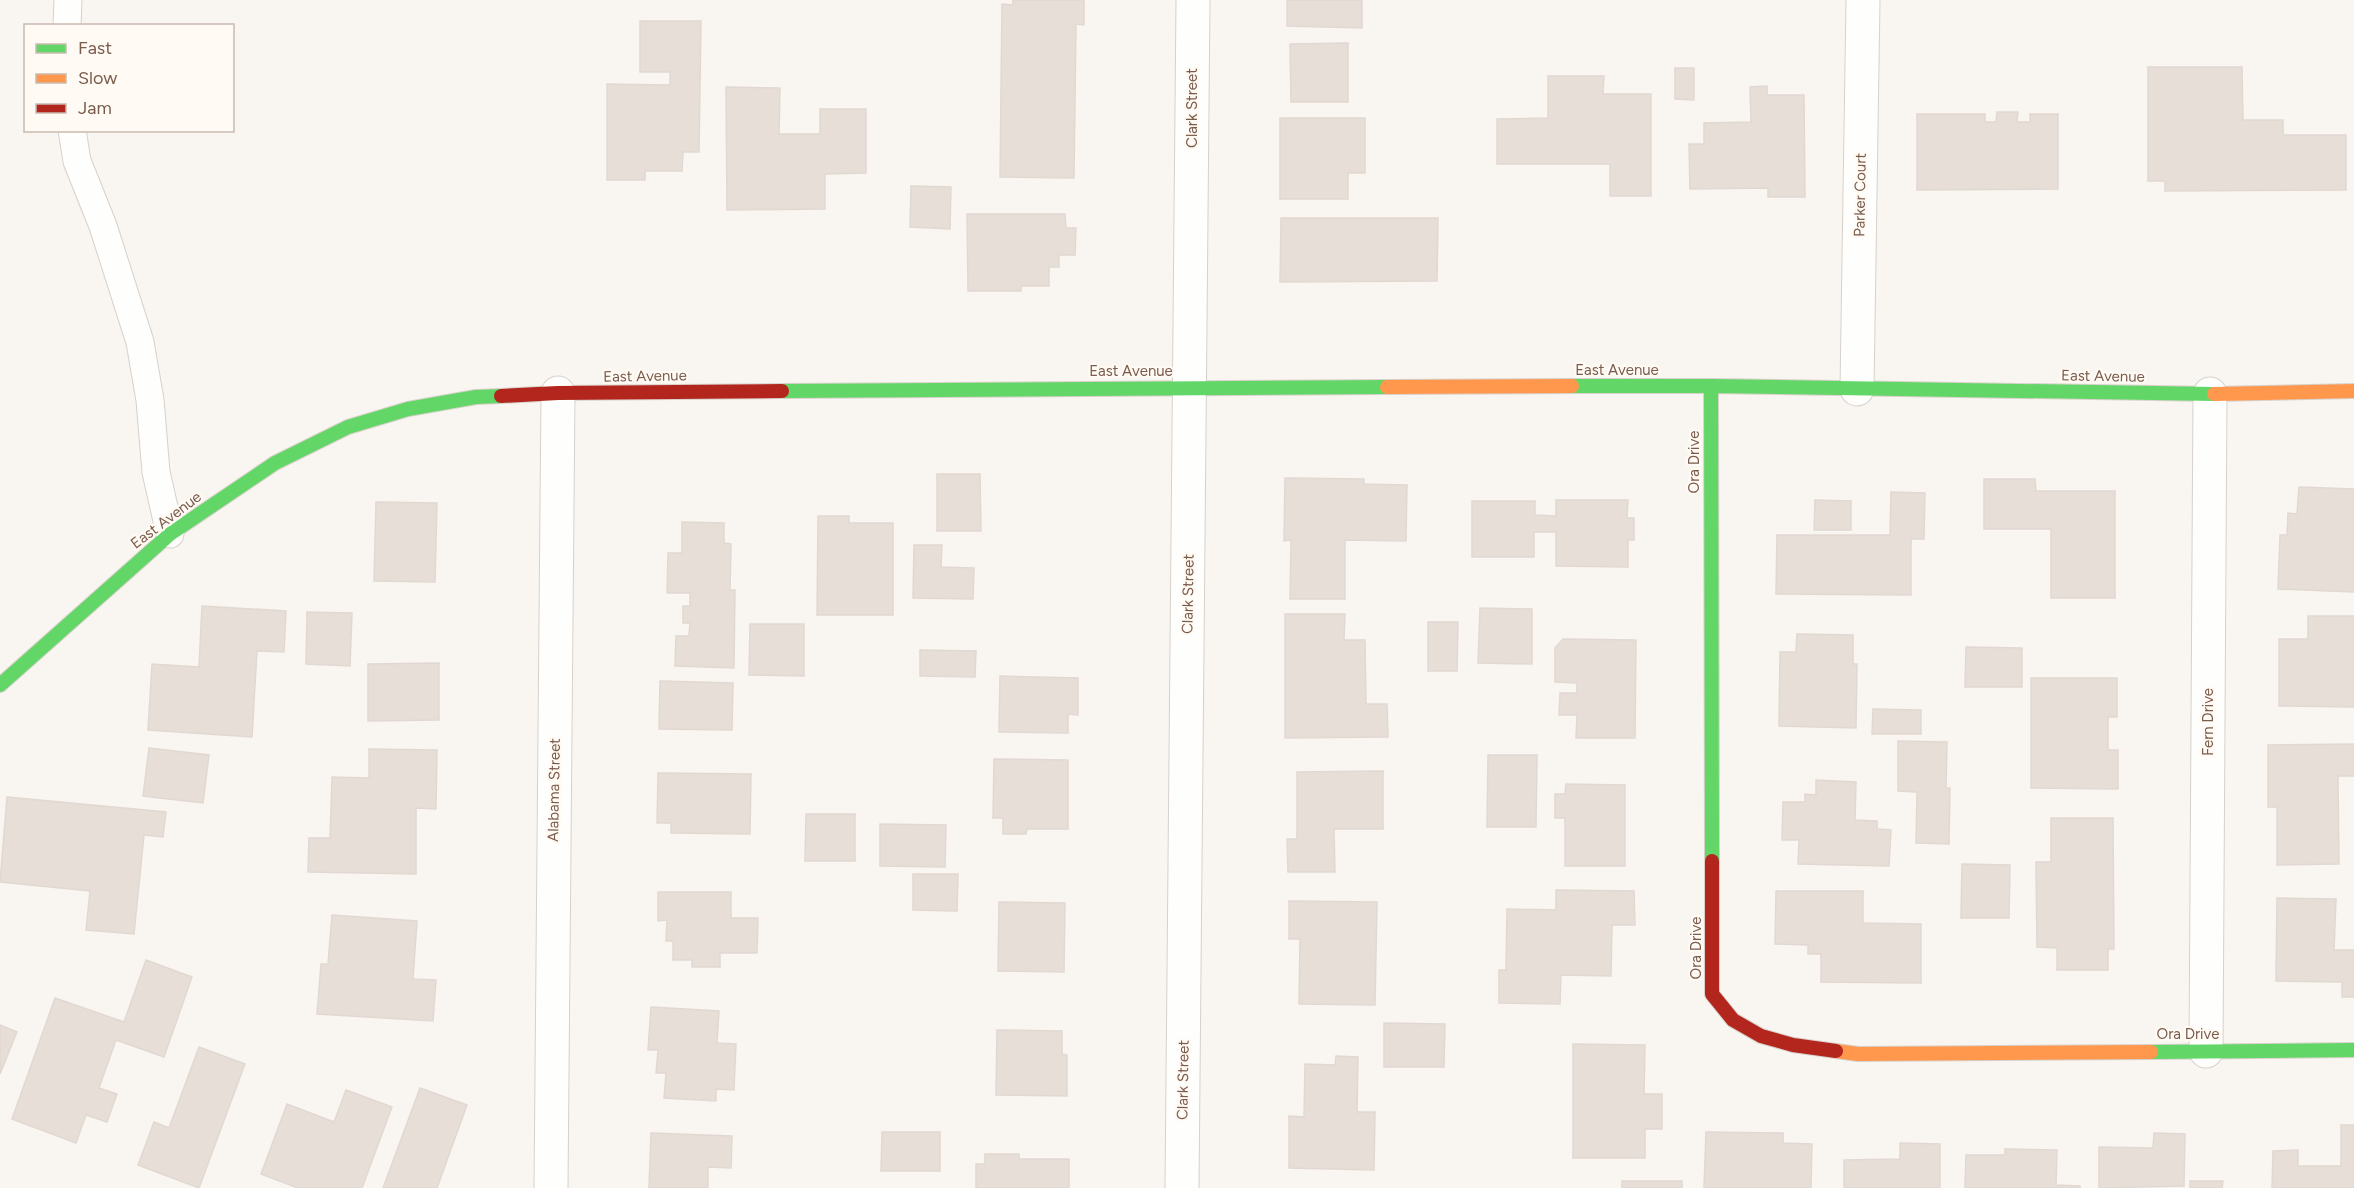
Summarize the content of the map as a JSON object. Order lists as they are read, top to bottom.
{
  "streets": {
    "street": [
      "Clark Street",
      "Parker Court",
      "East Avenue",
      "Ora Drive",
      "Fern Drive",
      "Alabama Street"
    ]
  },
  "crossings": [
    ["Clark Street", "East Avenue"],
    ["Parker Court", "East Avenue"],
    ["East Avenue", "Ora Drive"],
    ["East Avenue", "Fern Drive"],
    ["East Avenue", "Alabama Street"],
    ["Ora Drive", "Fern Drive"]
  ],
  "legend": ["Fast", "Slow", "Jam"]
}
